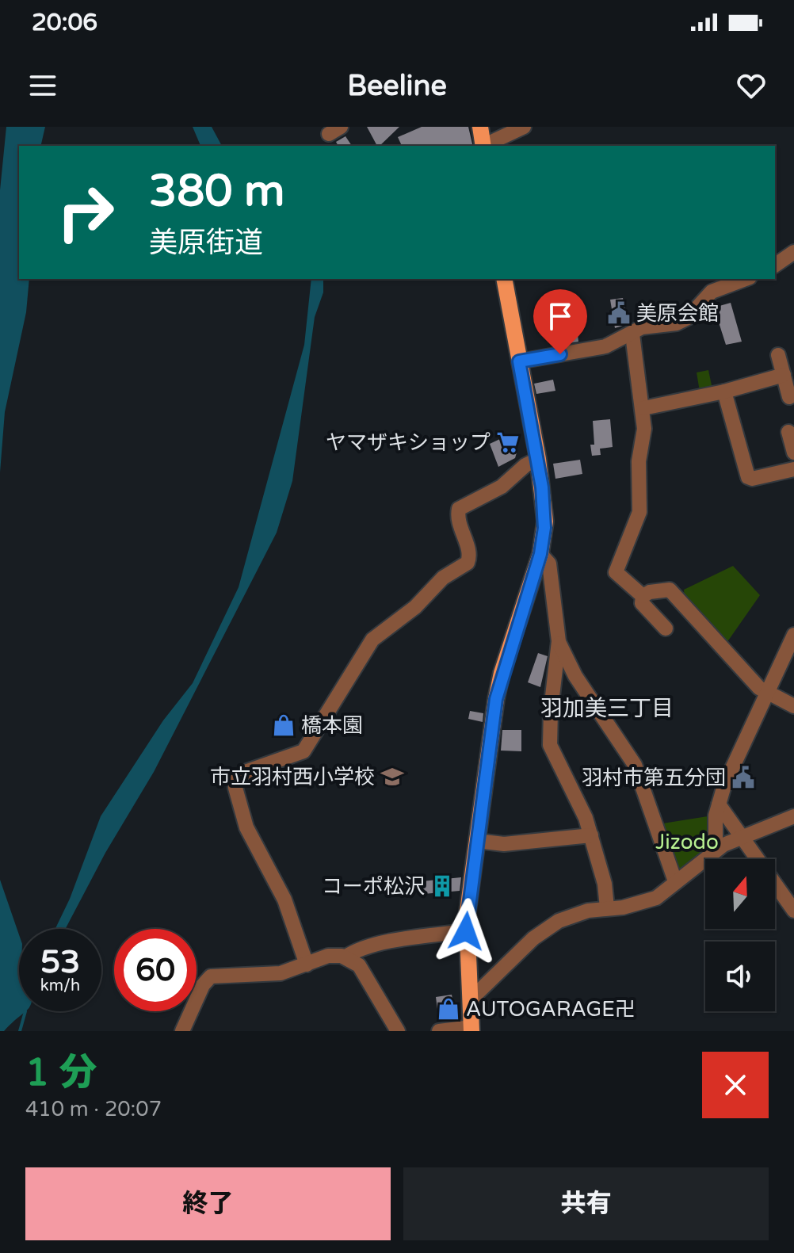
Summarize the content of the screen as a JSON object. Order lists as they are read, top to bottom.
{
  "districts": ["羽加美三丁目"],
  "parks": ["Jizodo"],
  "places": {
    "public building": ["美原会館", "羽村市第五分団"],
    "supermarket": ["ヤマザキショップ"],
    "shop": ["橋本園", "AUTOGARAGE卍"],
    "school or university": ["市立羽村西小学校"],
    "building": ["コーポ松沢"]
  },
  "north": "top",
  "page": {
    "status": "20:06",
    "header": "Beeline",
    "turn": ["380 m", "美原街道"],
    "speed": "53 km/h",
    "limit": "60",
    "heading": ["1 分", "410 m · 20:07"],
    "buttons": ["終了", "共有"]
  }
}
